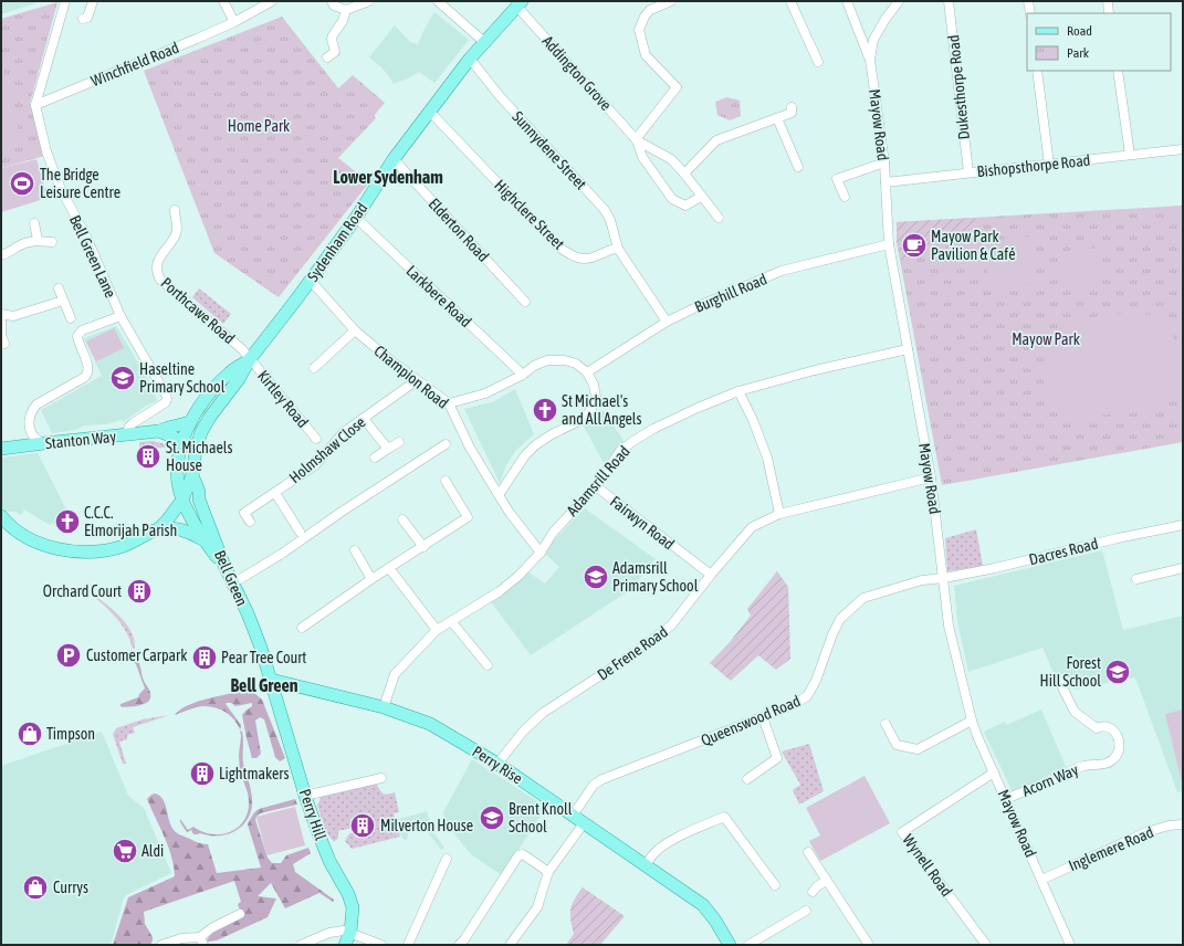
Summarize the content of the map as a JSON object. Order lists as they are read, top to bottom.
{
  "streets": {
    "main road": [
      "Sydenham Road",
      "Stanton Way",
      "Bell Green",
      "Perry Rise",
      "Perry Hill"
    ],
    "street": [
      "Winchfield Road",
      "Addington Grove",
      "Dukesthorpe Road",
      "Mayow Road",
      "Sunnydene Street",
      "Bishopsthorpe Road",
      "Highclere Street",
      "Elderton Road",
      "Bell Green Lane",
      "Burghill Road",
      "Larkbere Road",
      "Porthcawe Road",
      "Champion Road",
      "Kirtley Road",
      "Holmshaw Close",
      "Adamsrill Road",
      "Fairwyn Road",
      "Dacres Road",
      "De Frene Road",
      "Queenswood Road",
      "Acorn Way",
      "Inglemere Road",
      "Wynell Road"
    ]
  },
  "crossings": [
    ["Winchfield Road", "Bell Green Lane"],
    ["Addington Grove", "Sydenham Road"],
    ["Dukesthorpe Road", "Bishopsthorpe Road"],
    ["Mayow Road", "Bishopsthorpe Road"],
    ["Mayow Road", "Burghill Road"],
    ["Mayow Road", "Adamsrill Road"],
    ["Mayow Road", "Dacres Road"],
    ["Mayow Road", "De Frene Road"],
    ["Mayow Road", "Queenswood Road"],
    ["Mayow Road", "Acorn Way"],
    ["Mayow Road", "Inglemere Road"],
    ["Mayow Road", "Wynell Road"],
    ["Sunnydene Street", "Highclere Street"],
    ["Sunnydene Street", "Sydenham Road"],
    ["Highclere Street", "Sydenham Road"],
    ["Elderton Road", "Sydenham Road"],
    ["Sydenham Road", "Larkbere Road"],
    ["Sydenham Road", "Porthcawe Road"],
    ["Sydenham Road", "Champion Road"],
    ["Sydenham Road", "Kirtley Road"],
    ["Sydenham Road", "Stanton Way"],
    ["Bell Green Lane", "Stanton Way"],
    ["Porthcawe Road", "Kirtley Road"],
    ["Champion Road", "Holmshaw Close"],
    ["Champion Road", "Adamsrill Road"],
    ["Adamsrill Road", "Fairwyn Road"],
    ["Adamsrill Road", "Perry Rise"],
    ["Fairwyn Road", "De Frene Road"],
    ["Dacres Road", "Queenswood Road"],
    ["Bell Green", "Perry Rise"],
    ["Bell Green", "Perry Hill"],
    ["De Frene Road", "Perry Rise"],
    ["Queenswood Road", "Perry Rise"],
    ["Perry Rise", "Perry Hill"]
  ],
  "districts": ["Lower Sydenham", "Bell Green"],
  "parks": ["Home Park", "Mayow Park"],
  "places": {
    "sports": ["The Bridge Leisure Centre"],
    "cafe": ["Mayow Park Pavilion & Café"],
    "school or university": [
      "Haseltine Primary School",
      "Adamsrill Primary School",
      "Forest Hill School",
      "Brent Knoll School"
    ],
    "church": ["St Michael's and All Angels", "C.C.C. Elmorijah Parish"],
    "building": [
      "St. Michaels House",
      "Orchard Court",
      "Pear Tree Court",
      "Lightmakers",
      "Milverton House"
    ],
    "parking": ["Customer Carpark"],
    "shop": ["Timpson", "Currys"],
    "supermarket": ["Aldi"]
  },
  "legend": ["Road", "Park"]
}
